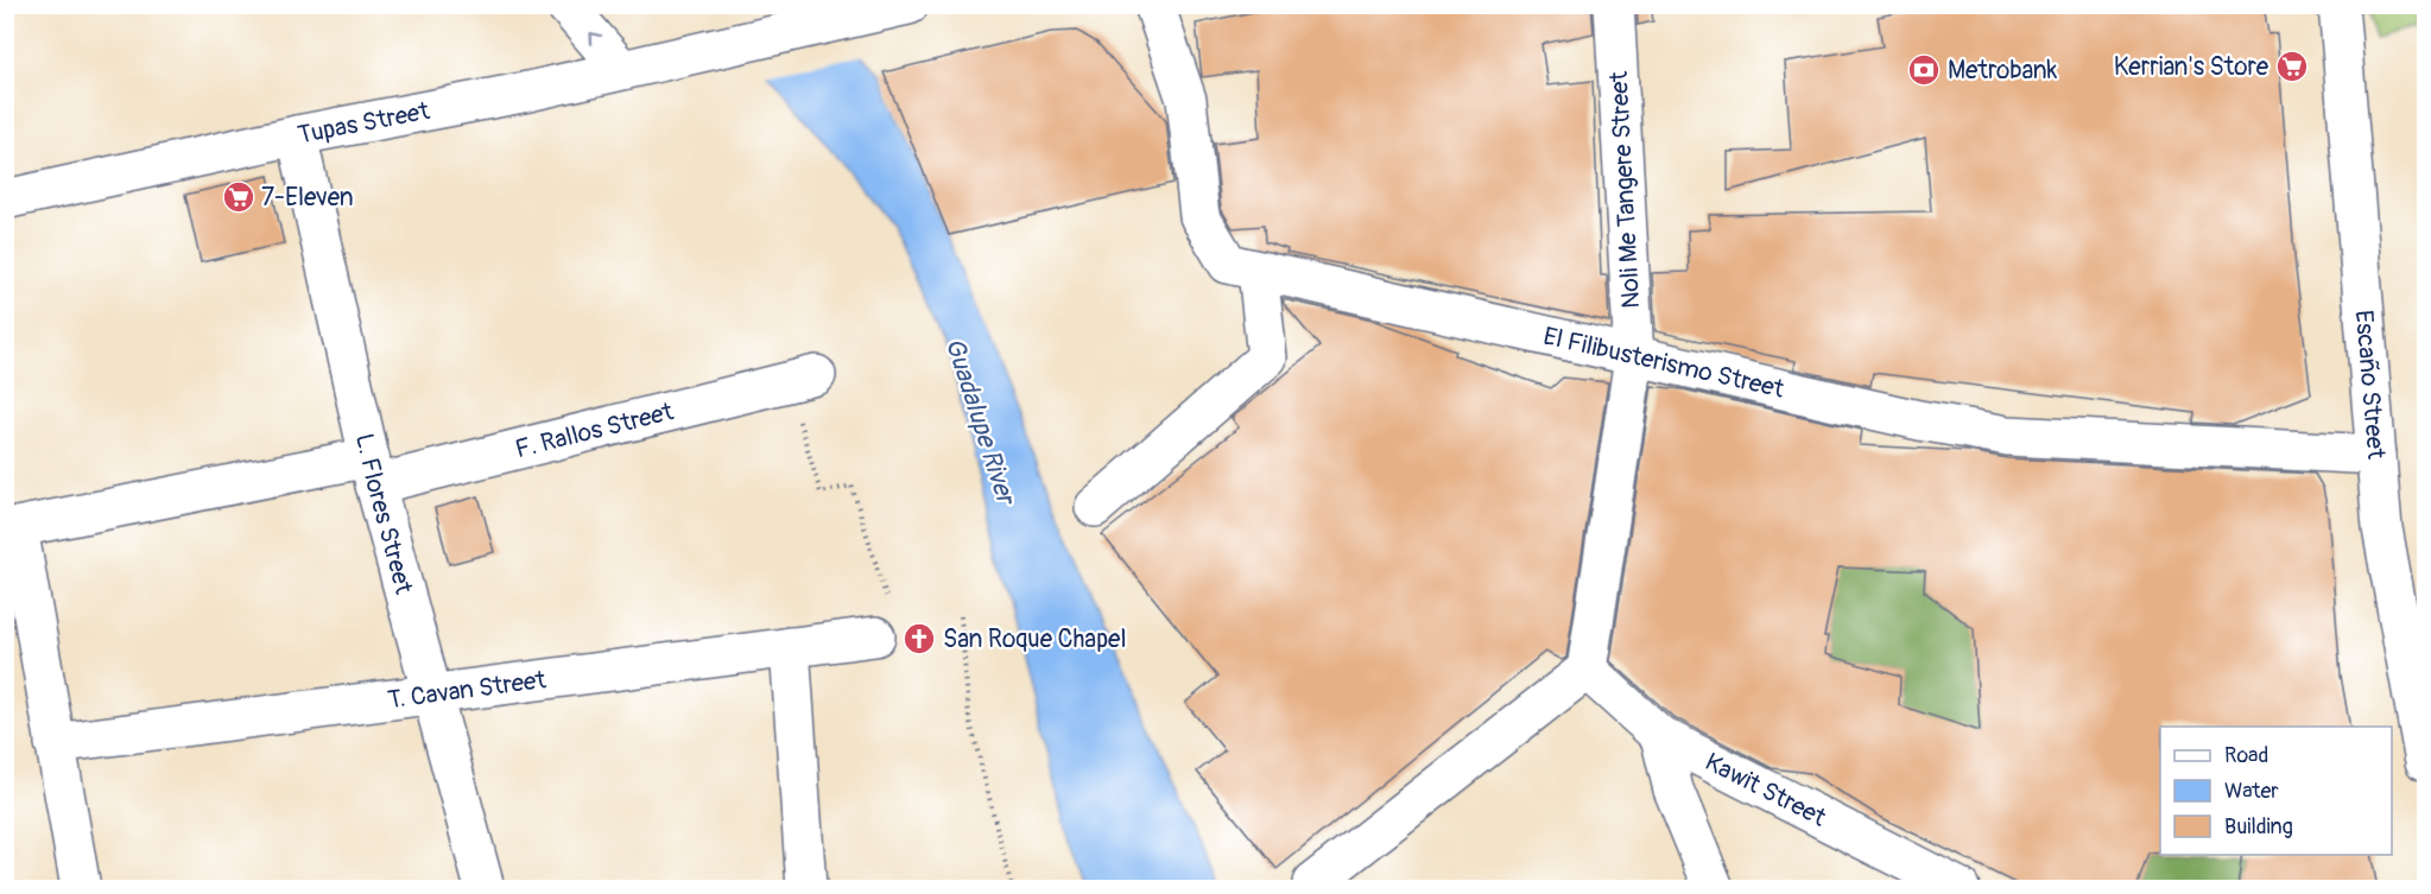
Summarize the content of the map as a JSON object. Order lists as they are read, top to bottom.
{
  "streets": {
    "street": [
      "Tupas Street",
      "Noli Me Tangere Street",
      "El Filibusterismo Street",
      "Escaño Street",
      "F. Rallos Street",
      "L. Flores Street",
      "T. Cavan Street",
      "Kawit Street"
    ]
  },
  "crossings": [
    ["Tupas Street", "L. Flores Street"],
    ["Noli Me Tangere Street", "El Filibusterismo Street"],
    ["Noli Me Tangere Street", "Kawit Street"],
    ["El Filibusterismo Street", "Escaño Street"],
    ["F. Rallos Street", "L. Flores Street"],
    ["L. Flores Street", "T. Cavan Street"]
  ],
  "water": ["Guadalupe River"],
  "places": {
    "supermarket": ["Kerrian's Store", "7-Eleven"],
    "bank": ["Metrobank"],
    "church": ["San Roque Chapel"]
  },
  "legend": ["Road", "Water", "Building"]
}
